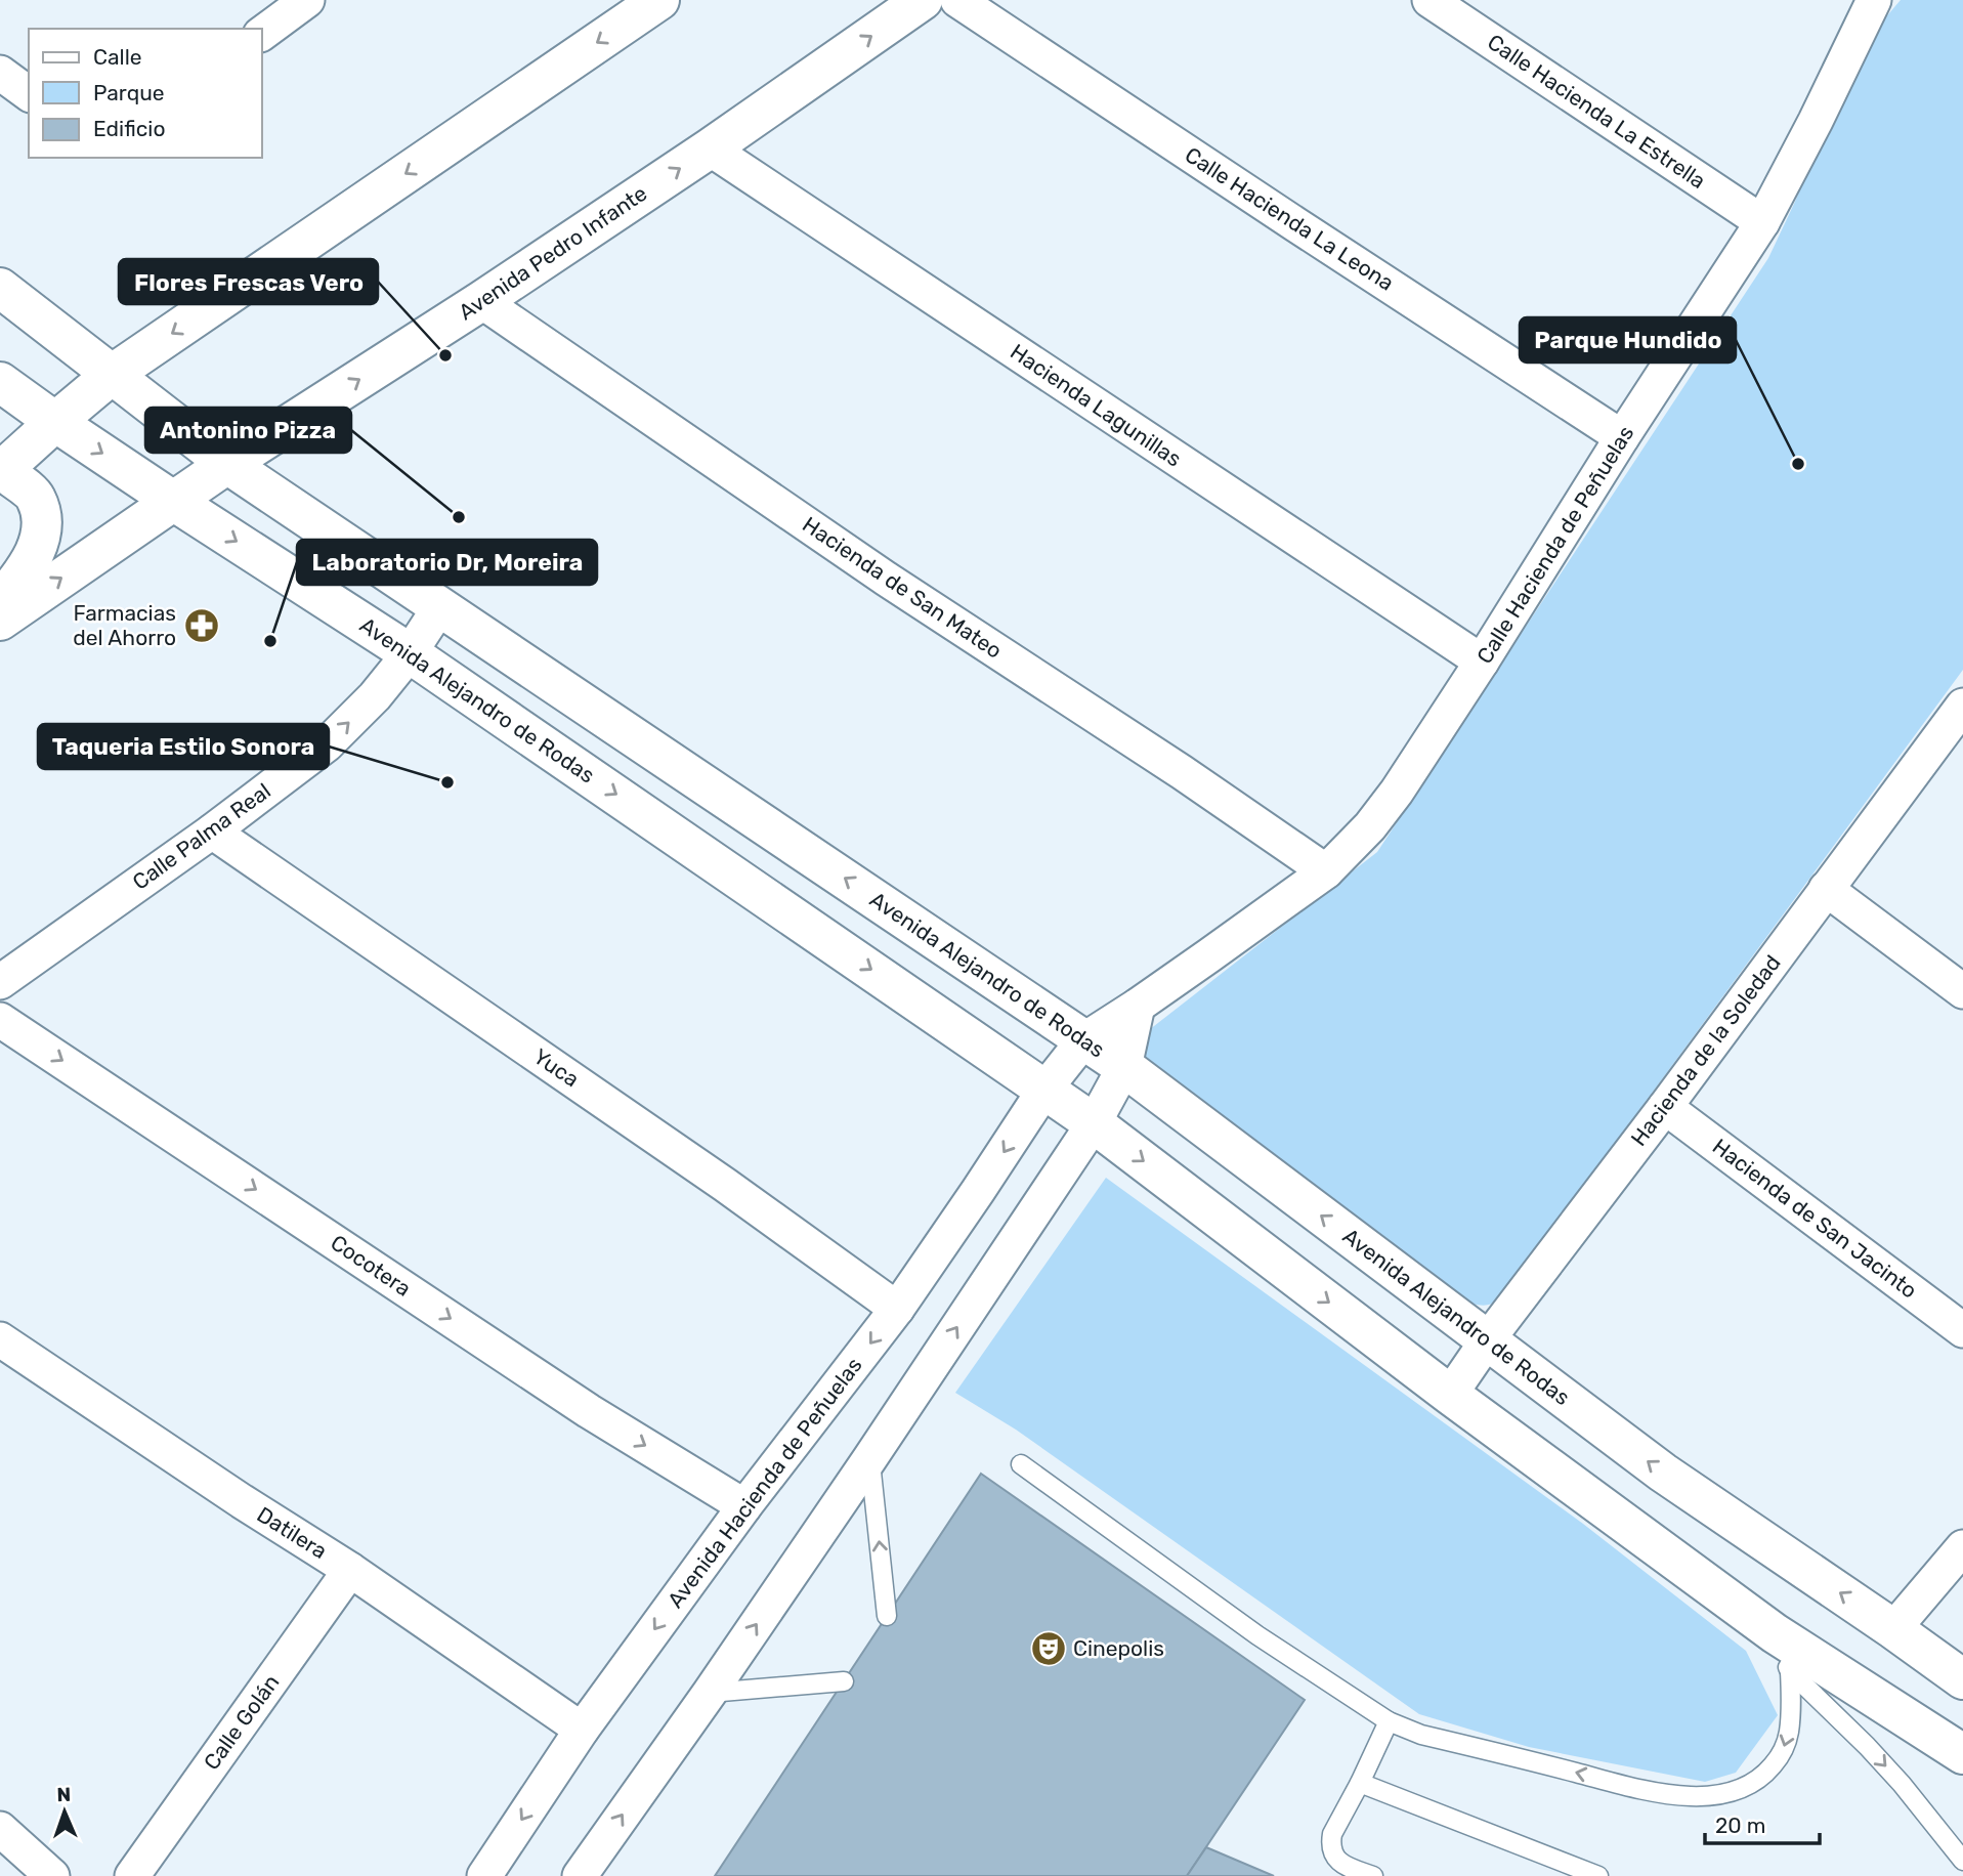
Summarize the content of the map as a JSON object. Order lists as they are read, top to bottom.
{
  "streets": {
    "street": [
      "Calle Hacienda La Estrella",
      "Calle Hacienda La Leona",
      "Avenida Pedro Infante",
      "Hacienda Lagunillas",
      "Calle Hacienda de Peñuelas",
      "Hacienda de San Mateo",
      "Avenida Alejandro de Rodas",
      "Calle Palma Real",
      "Hacienda de la Soledad",
      "Yuca",
      "Hacienda de San Jacinto",
      "Cocotera",
      "Avenida Hacienda de Peñuelas",
      "Datilera",
      "Calle Golán"
    ]
  },
  "crossings": [
    ["Calle Hacienda La Estrella", "Calle Hacienda de Peñuelas"],
    ["Calle Hacienda La Leona", "Calle Hacienda de Peñuelas"],
    ["Avenida Pedro Infante", "Hacienda Lagunillas"],
    ["Avenida Pedro Infante", "Hacienda de San Mateo"],
    ["Avenida Pedro Infante", "Avenida Alejandro de Rodas"],
    ["Hacienda Lagunillas", "Calle Hacienda de Peñuelas"],
    ["Calle Hacienda de Peñuelas", "Hacienda de San Mateo"],
    ["Calle Hacienda de Peñuelas", "Avenida Alejandro de Rodas"],
    ["Calle Hacienda de Peñuelas", "Avenida Hacienda de Peñuelas"],
    ["Avenida Alejandro de Rodas", "Calle Palma Real"],
    ["Avenida Alejandro de Rodas", "Hacienda de la Soledad"],
    ["Avenida Alejandro de Rodas", "Avenida Hacienda de Peñuelas"],
    ["Calle Palma Real", "Yuca"],
    ["Hacienda de la Soledad", "Hacienda de San Jacinto"],
    ["Yuca", "Avenida Hacienda de Peñuelas"],
    ["Cocotera", "Avenida Hacienda de Peñuelas"],
    ["Avenida Hacienda de Peñuelas", "Datilera"],
    ["Datilera", "Calle Golán"]
  ],
  "one_way": ["Calle Palma Real", "Cocotera"],
  "places": {
    "other": [
      "Flores Frescas Vero",
      "Parque Hundido",
      "Antonino Pizza",
      "Laboratorio Dr, Moreira",
      "Taqueria Estilo Sonora"
    ],
    "pharmacy": ["Farmacias del Ahorro"],
    "theatre": ["Cinepolis"]
  },
  "legend": ["Calle", "Parque", "Edificio"],
  "scale_bar": "20 m",
  "north": "top"
}
